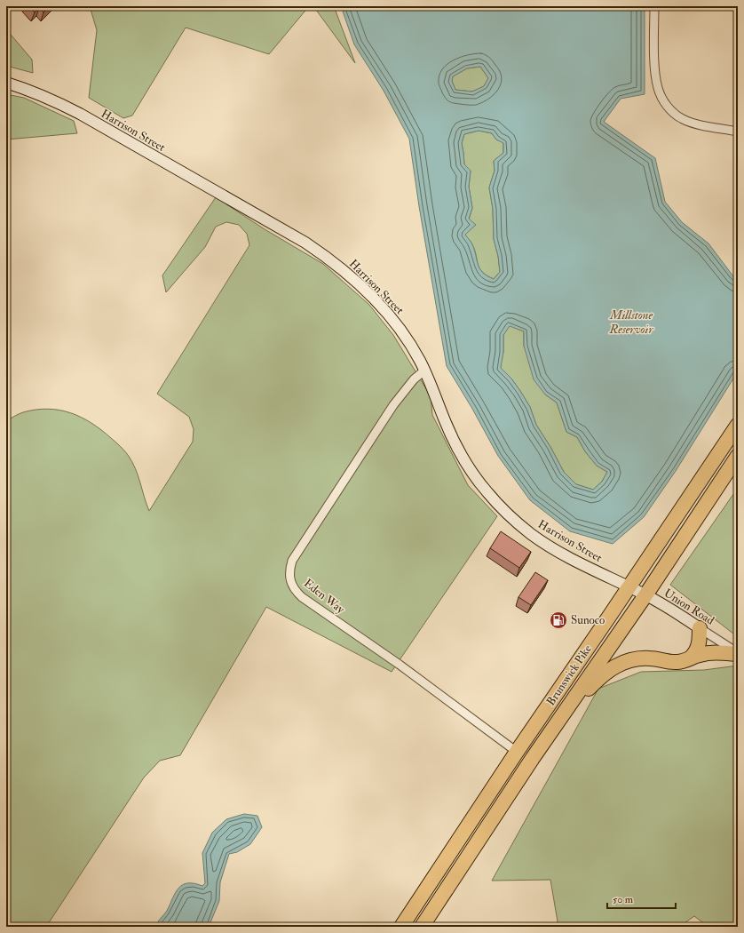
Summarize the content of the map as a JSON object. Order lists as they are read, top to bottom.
{
  "streets": {
    "highway": ["Brunswick Pike"],
    "street": ["Harrison Street", "Eden Way", "Union Road"]
  },
  "crossings": [
    ["Harrison Street", "Eden Way"],
    ["Harrison Street", "Union Road"],
    ["Harrison Street", "Brunswick Pike"],
    ["Eden Way", "Brunswick Pike"],
    ["Union Road", "Brunswick Pike"]
  ],
  "water": ["Millstone Reservoir"],
  "places": {
    "fuel station": ["Sunoco"]
  },
  "scale_bar": "50 m"
}
